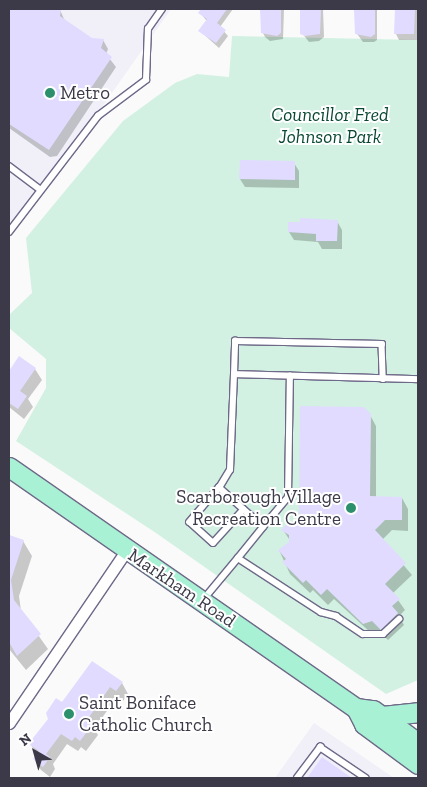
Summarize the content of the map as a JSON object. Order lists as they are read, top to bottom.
{
  "streets": {
    "main road": ["Markham Road"]
  },
  "parks": ["Councillor Fred Johnson Park"],
  "places": ["Metro", "Scarborough Village Recreation Centre", "Saint Boniface Catholic Church"],
  "north": "top left"
}
